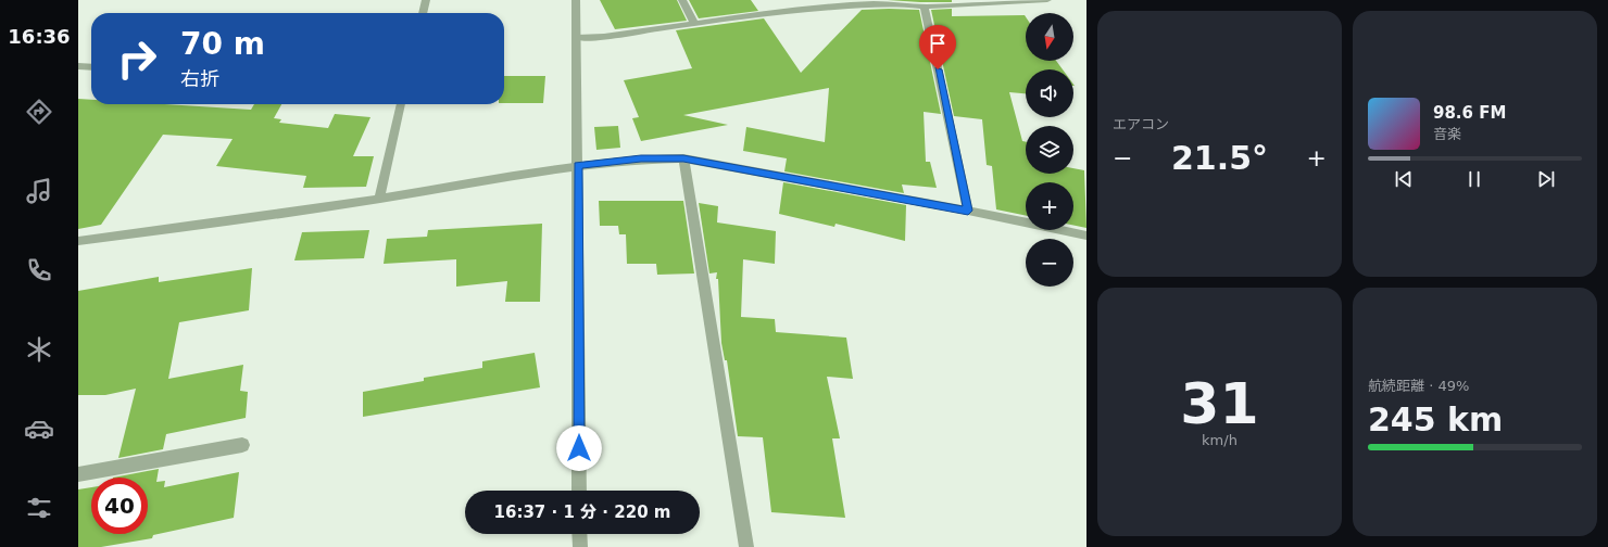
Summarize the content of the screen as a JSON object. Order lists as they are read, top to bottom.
{
  "north": "bottom",
  "page": {
    "tabs": "16:36",
    "tile": [
      "エアコン",
      ["31", "km/h"],
      ["航続距離 · 49%", "245 km"]
    ],
    "map_buttons": ["+", "−"],
    "turn": ["70 m", "右折"],
    "song": ["98.6 FM", "音楽"],
    "heat": ["−", "21.5°", "+"],
    "limit": "40",
    "trip": "16:37 · 1 分 · 220 m"
  }
}
